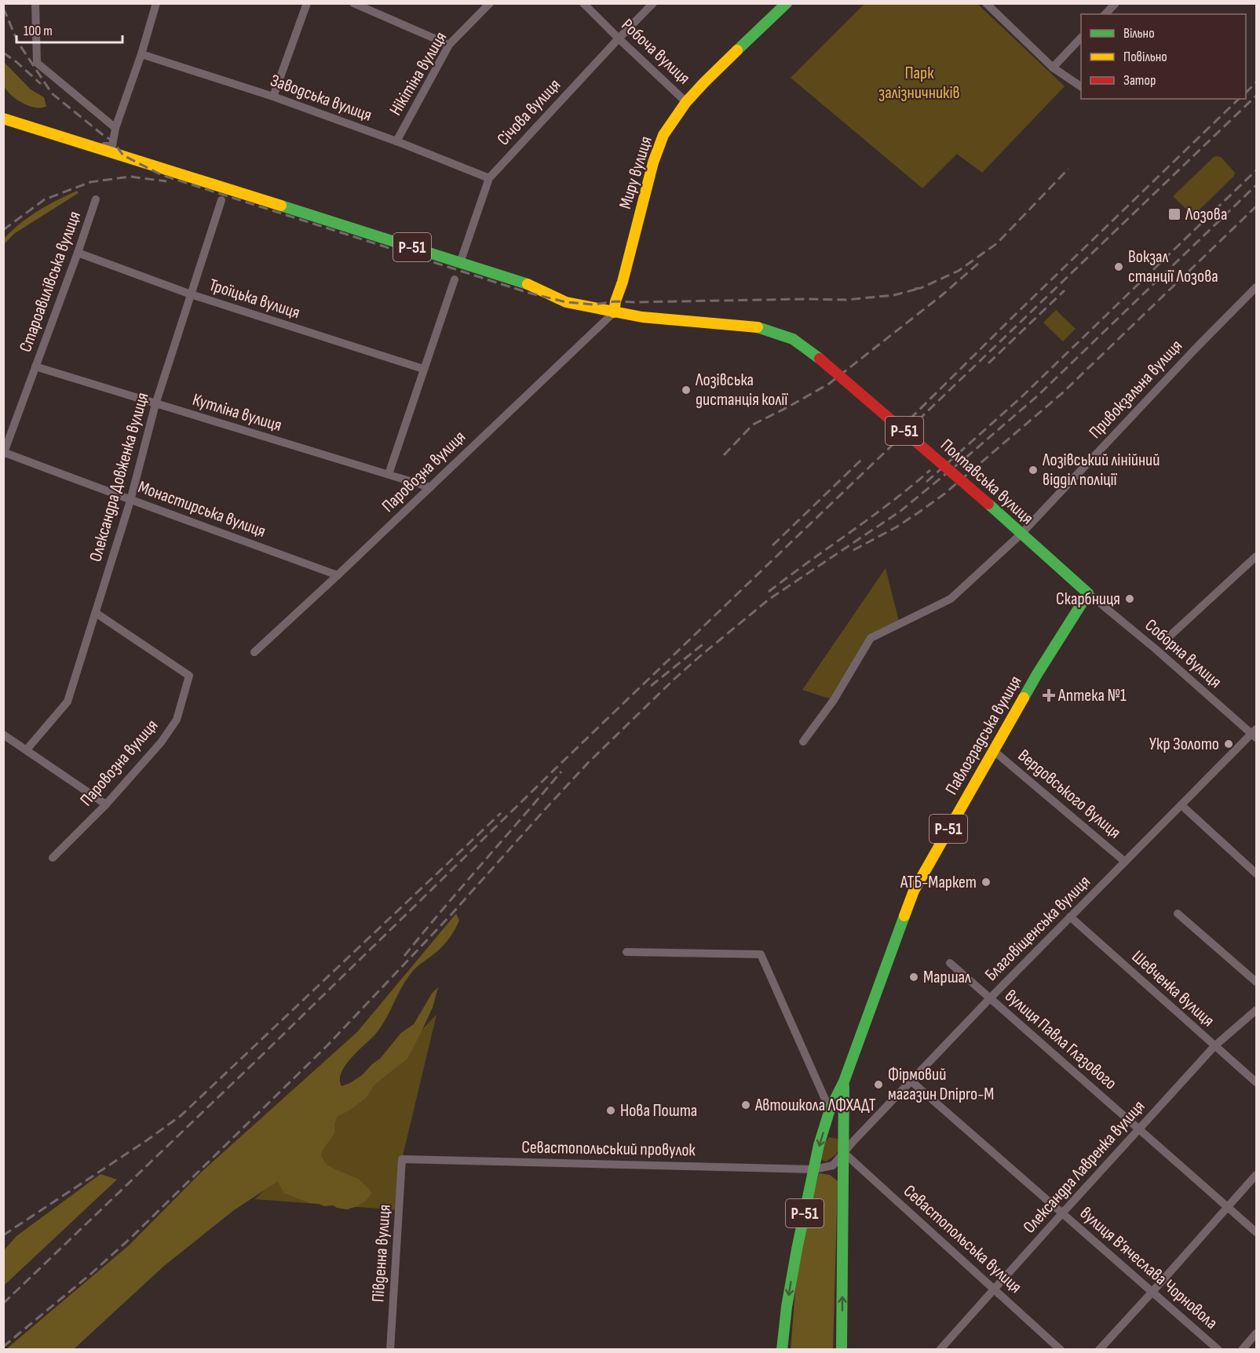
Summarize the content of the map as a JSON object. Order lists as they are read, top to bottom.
{
  "streets": {
    "main road": [
      "Миру вулиця",
      "Р-51",
      "Полтавська вулиця",
      "Павлоградська вулиця"
    ],
    "street": [
      "Робоча вулиця",
      "Нікітіна вулиця",
      "Заводська вулиця",
      "Січова вулиця",
      "Староавилівська вулиця",
      "Троїцька вулиця",
      "Привокзальна вулиця",
      "Кутліна вулиця",
      "Паровозна вулиця",
      "Олександра Довженка вулиця",
      "Монастирська вулиця",
      "Соборна вулиця",
      "Вердовського вулиця",
      "Благовіщенська вулиця",
      "Шевченка вулиця",
      "вулиця Павла Глазового",
      "Севастопольський провулок",
      "Олександра Лавренка вулиця",
      "Севастопольська вулиця",
      "Південна вулиця",
      "вулиця В’ячеслава Чорновола"
    ]
  },
  "crossings": [
    ["Робоча вулиця", "Січова вулиця"],
    ["Робоча вулиця", "Миру вулиця"],
    ["Нікітіна вулиця", "Заводська вулиця"],
    ["Заводська вулиця", "Січова вулиця"],
    ["Січова вулиця", "Р-51"],
    ["Миру вулиця", "Р-51"],
    ["Миру вулиця", "Паровозна вулиця"],
    ["Миру вулиця", "Полтавська вулиця"],
    ["Р-51", "Паровозна вулиця"],
    ["Р-51", "Полтавська вулиця"],
    ["Староавилівська вулиця", "Троїцька вулиця"],
    ["Староавилівська вулиця", "Кутліна вулиця"],
    ["Староавилівська вулиця", "Монастирська вулиця"],
    ["Троїцька вулиця", "Олександра Довженка вулиця"],
    ["Привокзальна вулиця", "Полтавська вулиця"],
    ["Кутліна вулиця", "Паровозна вулиця"],
    ["Кутліна вулиця", "Олександра Довженка вулиця"],
    ["Паровозна вулиця", "Олександра Довженка вулиця"],
    ["Паровозна вулиця", "Полтавська вулиця"],
    ["Паровозна вулиця", "Монастирська вулиця"],
    ["Олександра Довженка вулиця", "Монастирська вулиця"],
    ["Полтавська вулиця", "Соборна вулиця"],
    ["Полтавська вулиця", "Павлоградська вулиця"],
    ["Соборна вулиця", "Павлоградська вулиця"],
    ["Соборна вулиця", "Благовіщенська вулиця"],
    ["Павлоградська вулиця", "Вердовського вулиця"],
    ["Павлоградська вулиця", "Благовіщенська вулиця"],
    ["Павлоградська вулиця", "Севастопольський провулок"],
    ["Павлоградська вулиця", "Севастопольська вулиця"],
    ["Вердовського вулиця", "Благовіщенська вулиця"],
    ["Благовіщенська вулиця", "Шевченка вулиця"],
    ["Благовіщенська вулиця", "вулиця Павла Глазового"],
    ["Благовіщенська вулиця", "Севастопольський провулок"],
    ["Благовіщенська вулиця", "Севастопольська вулиця"],
    ["Благовіщенська вулиця", "вулиця В’ячеслава Чорновола"],
    ["Шевченка вулиця", "Олександра Лавренка вулиця"],
    ["вулиця Павла Глазового", "Олександра Лавренка вулиця"],
    ["Севастопольський провулок", "Південна вулиця"],
    ["Олександра Лавренка вулиця", "Севастопольська вулиця"],
    ["Олександра Лавренка вулиця", "вулиця В’ячеслава Чорновола"]
  ],
  "parks": ["Парк залізничників"],
  "places": {
    "transit": ["Лозова"],
    "other": [
      "Вокзал станції Лозова",
      "Лозівська дистанція колії",
      "Лозівський лінійний відділ поліції",
      "Скарбниця",
      "Укр Золото",
      "АТБ-Маркет",
      "Маршал",
      "Фірмовий магазин Dnipro-M",
      "Автошкола ЛФХАДТ",
      "Нова Пошта"
    ],
    "health": ["Аптека №1"]
  },
  "legend": ["Вільно", "Повільно", "Затор"],
  "scale_bar": "100 m"
}
